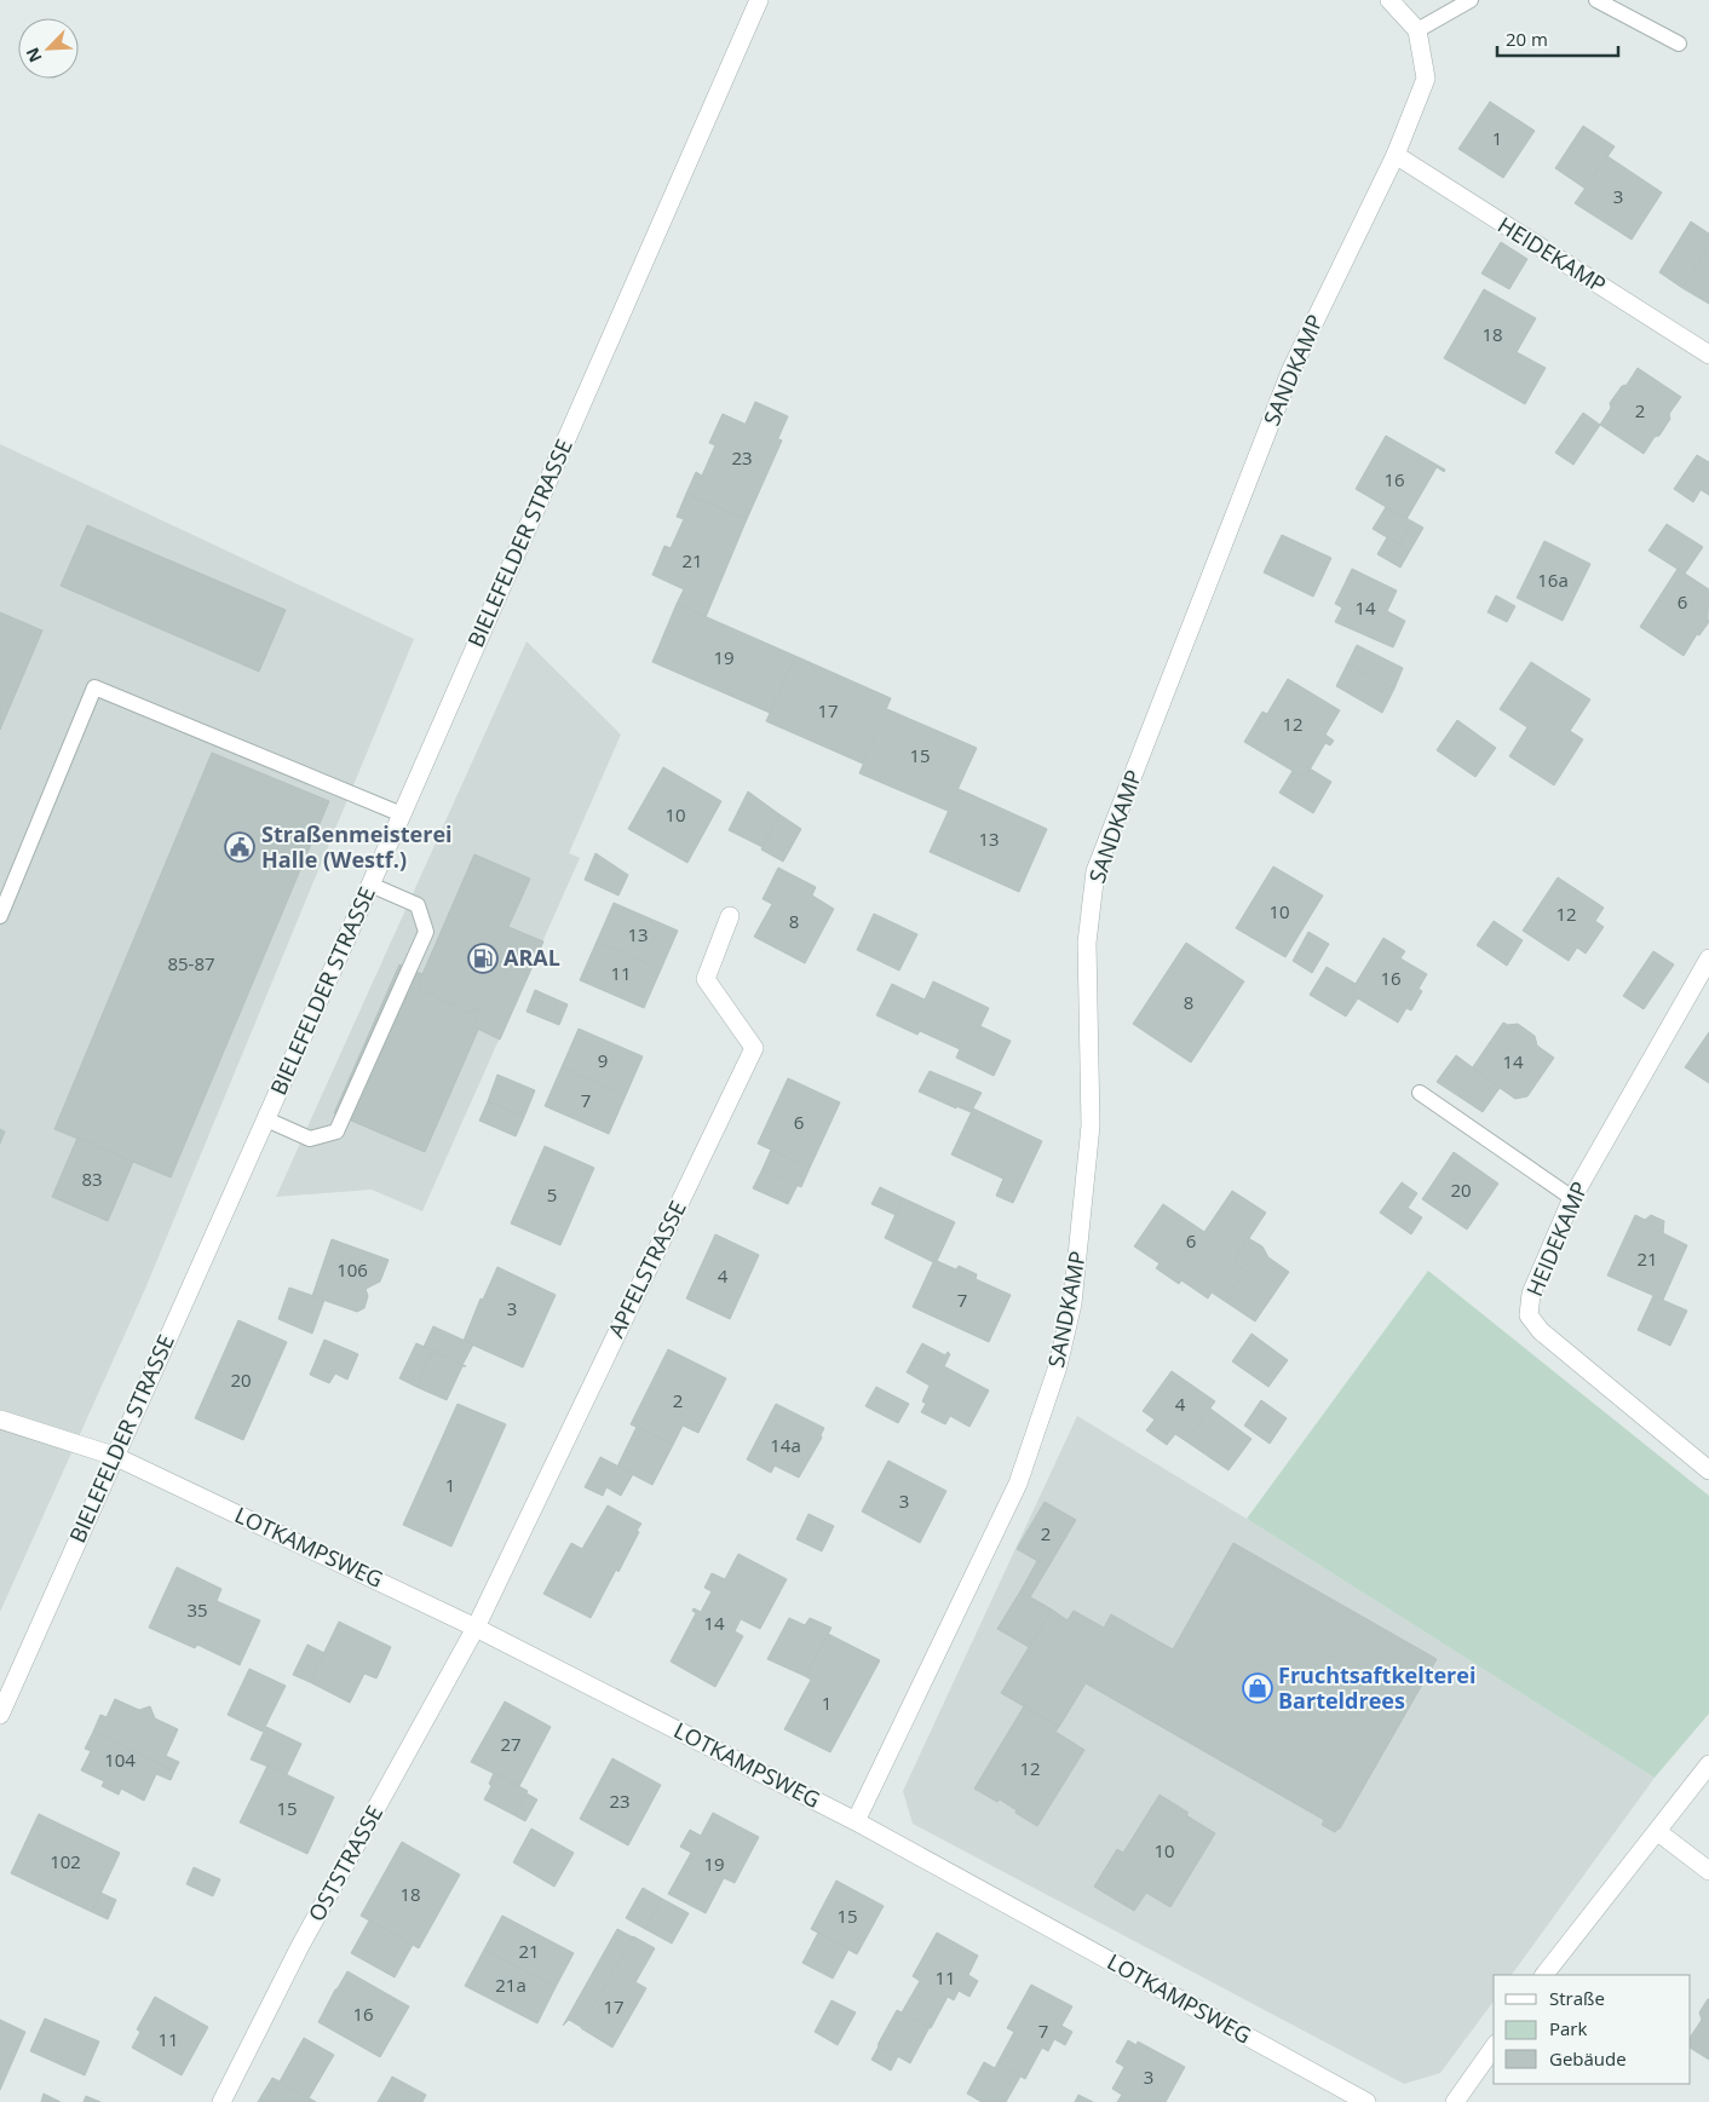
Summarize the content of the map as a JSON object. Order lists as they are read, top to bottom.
{
  "streets": {
    "street": [
      "HEIDEKAMP",
      "SANDKAMP",
      "BIELEFELDER STRASSE",
      "APFELSTRASSE",
      "LOTKAMPSWEG",
      "OSTSTRASSE"
    ]
  },
  "crossings": [
    ["HEIDEKAMP", "SANDKAMP"],
    ["SANDKAMP", "LOTKAMPSWEG"],
    ["BIELEFELDER STRASSE", "LOTKAMPSWEG"],
    ["APFELSTRASSE", "LOTKAMPSWEG"],
    ["APFELSTRASSE", "OSTSTRASSE"],
    ["LOTKAMPSWEG", "OSTSTRASSE"]
  ],
  "places": {
    "public building": ["Straßenmeisterei Halle (Westf.)"],
    "fuel station": ["ARAL"],
    "shop": ["Fruchtsaftkelterei Barteldrees"]
  },
  "house_numbers": [
    "1",
    "3",
    "18",
    "2",
    "23",
    "16",
    "21",
    "16a",
    "6",
    "14",
    "19",
    "17",
    "12",
    "15",
    "10",
    "13",
    "10",
    "12",
    "8",
    "13",
    "85-87",
    "11",
    "16",
    "8",
    "9",
    "14",
    "7",
    "6",
    "83",
    "20",
    "5",
    "6",
    "21",
    "106",
    "4",
    "7",
    "3",
    "20",
    "2",
    "4",
    "14a",
    "1",
    "3",
    "2",
    "35",
    "14",
    "1",
    "27",
    "104",
    "12",
    "23",
    "15",
    "10",
    "102",
    "19",
    "18",
    "15",
    "21",
    "11",
    "21a",
    "17",
    "16",
    "7",
    "11",
    "3"
  ],
  "legend": ["Straße", "Park", "Gebäude"],
  "scale_bar": "20 m",
  "north": "bottom left"
}
